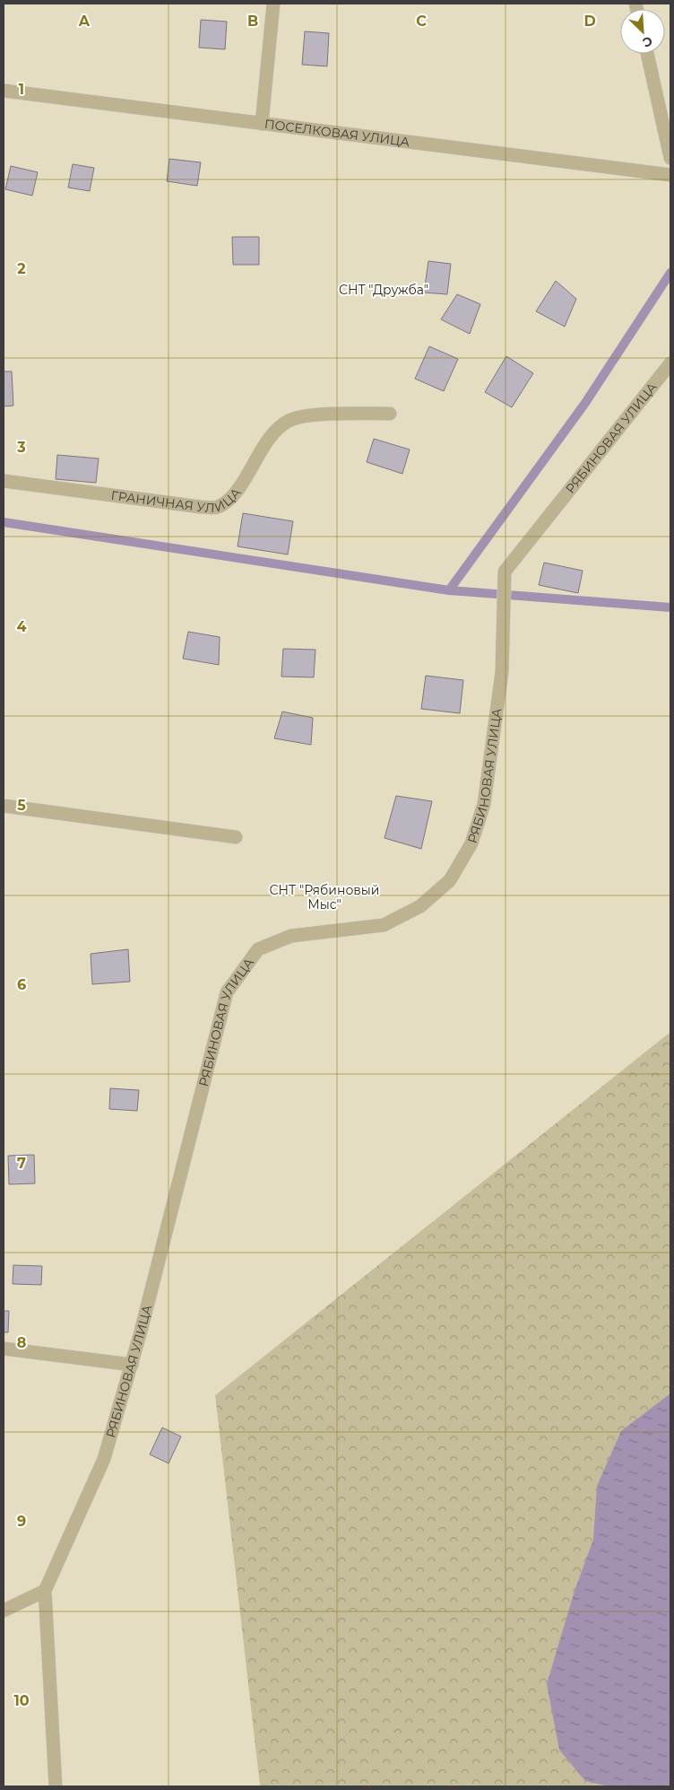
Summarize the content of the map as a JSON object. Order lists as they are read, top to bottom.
{
  "streets": {
    "street": ["ПОСЕЛКОВАЯ УЛИЦА", "РЯБИНОВАЯ УЛИЦА", "ГРАНИЧНАЯ УЛИЦА"]
  },
  "parks": ["СНТ \"Дружба\"", "СНТ \"Рябиновый Мыс\""],
  "north": "bottom right",
  "grid": {
    "columns": [
      "A",
      "B",
      "C",
      "D"
    ],
    "rows": [
      "1",
      "2",
      "3",
      "4",
      "5",
      "6",
      "7",
      "8",
      "9",
      "10"
    ]
  }
}
